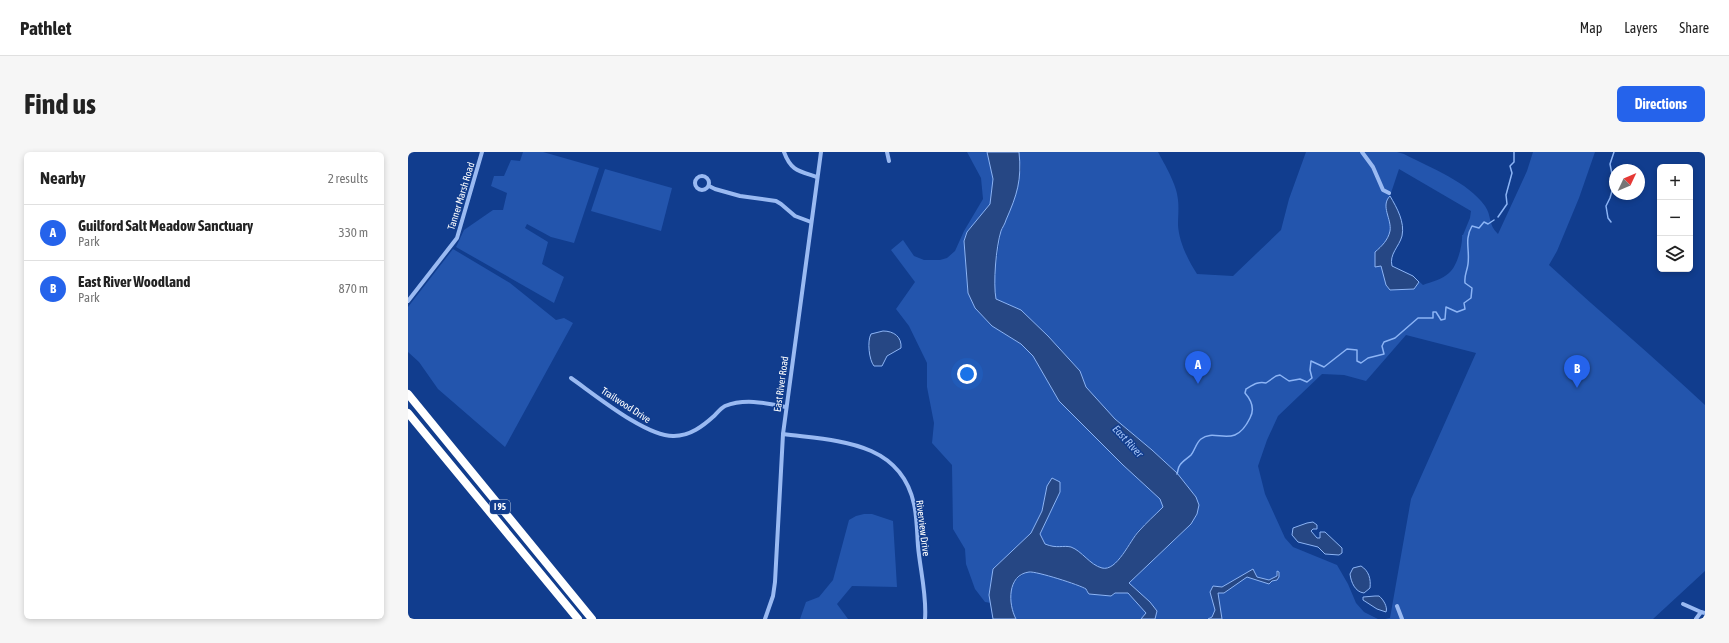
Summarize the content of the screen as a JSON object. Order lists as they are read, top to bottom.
{
  "streets": {
    "highway": ["I 95"],
    "street": [
      "Tanner Marsh Road",
      "East River Road",
      "Trailwood Drive",
      "Riverview Drive"
    ]
  },
  "crossings": [
    ["East River Road", "Trailwood Drive"],
    ["East River Road", "Riverview Drive"]
  ],
  "water": ["East River"],
  "north": "top right",
  "page": {
    "header": "Pathlet",
    "nav": ["Map", "Layers", "Share"],
    "buttons": "Directions",
    "title": "Find us",
    "heading": ["Nearby", "2 results"],
    "map_buttons": ["+", "−"],
    "list": [
      {
        "mark": "A",
        "name": "Guilford Salt Meadow Sanctuary",
        "note": "Park",
        "value": "330 m"
      },
      {
        "mark": "B",
        "name": "East River Woodland",
        "note": "Park",
        "value": "870 m"
      }
    ],
    "pins": ["A", "B"]
  }
}
